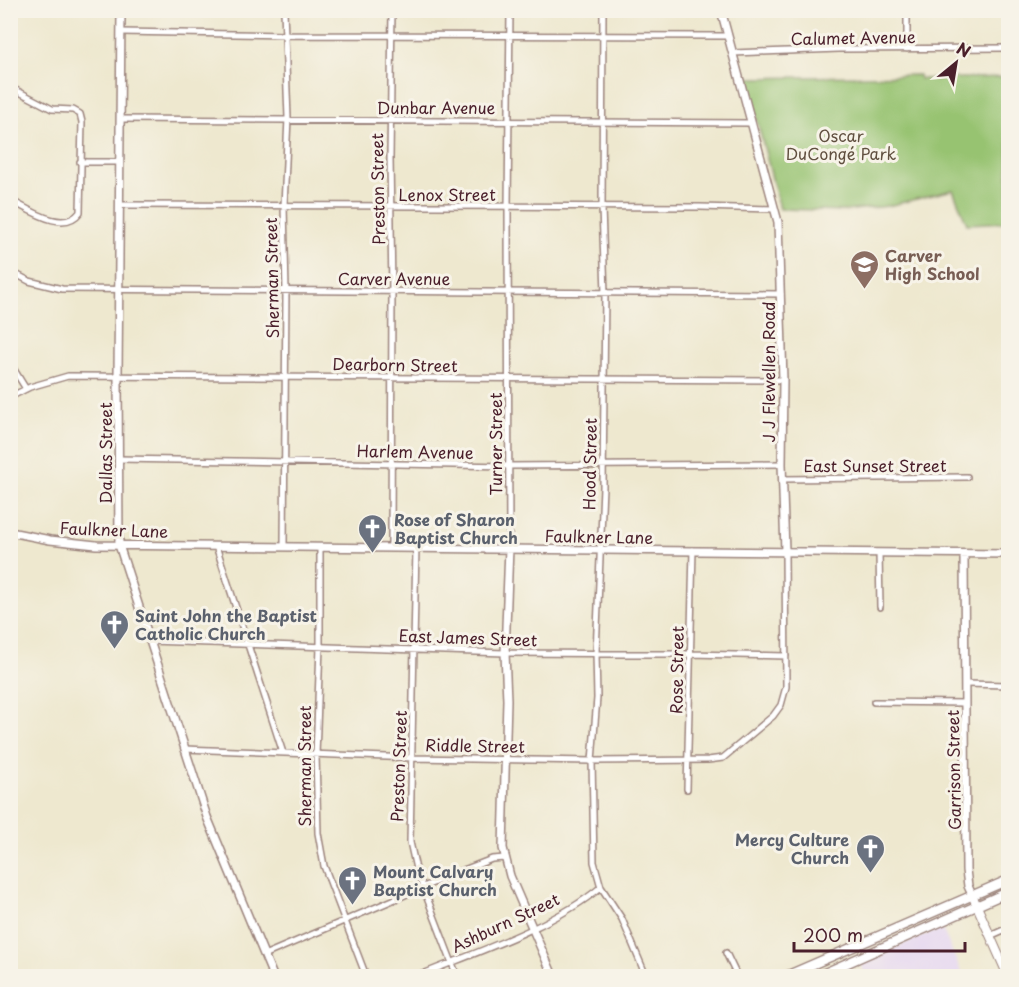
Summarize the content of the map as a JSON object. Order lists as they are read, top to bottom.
{
  "streets": {
    "main road": ["Garrison Street"],
    "street": [
      "Calumet Avenue",
      "Dunbar Avenue",
      "Preston Street",
      "Lenox Street",
      "Sherman Street",
      "Carver Avenue",
      "Dearborn Street",
      "J J Flewellen Road",
      "Turner Street",
      "Harlem Avenue",
      "Dallas Street",
      "Hood Street",
      "East Sunset Street",
      "Faulkner Lane",
      "East James Street",
      "Rose Street",
      "Riddle Street",
      "Ashburn Street"
    ]
  },
  "crossings": [
    ["Calumet Avenue", "J J Flewellen Road"],
    ["Dunbar Avenue", "Preston Street"],
    ["Dunbar Avenue", "Sherman Street"],
    ["Dunbar Avenue", "J J Flewellen Road"],
    ["Dunbar Avenue", "Turner Street"],
    ["Dunbar Avenue", "Dallas Street"],
    ["Dunbar Avenue", "Hood Street"],
    ["Preston Street", "Lenox Street"],
    ["Preston Street", "Carver Avenue"],
    ["Preston Street", "Dearborn Street"],
    ["Preston Street", "Harlem Avenue"],
    ["Preston Street", "Faulkner Lane"],
    ["Preston Street", "East James Street"],
    ["Preston Street", "Riddle Street"],
    ["Preston Street", "Ashburn Street"],
    ["Lenox Street", "Sherman Street"],
    ["Lenox Street", "J J Flewellen Road"],
    ["Lenox Street", "Turner Street"],
    ["Lenox Street", "Dallas Street"],
    ["Lenox Street", "Hood Street"],
    ["Sherman Street", "Carver Avenue"],
    ["Sherman Street", "Dearborn Street"],
    ["Sherman Street", "Harlem Avenue"],
    ["Sherman Street", "Faulkner Lane"],
    ["Sherman Street", "East James Street"],
    ["Sherman Street", "Riddle Street"],
    ["Carver Avenue", "J J Flewellen Road"],
    ["Carver Avenue", "Turner Street"],
    ["Carver Avenue", "Dallas Street"],
    ["Carver Avenue", "Hood Street"],
    ["Dearborn Street", "J J Flewellen Road"],
    ["Dearborn Street", "Turner Street"],
    ["Dearborn Street", "Dallas Street"],
    ["Dearborn Street", "Hood Street"],
    ["J J Flewellen Road", "Harlem Avenue"],
    ["J J Flewellen Road", "East Sunset Street"],
    ["J J Flewellen Road", "Faulkner Lane"],
    ["J J Flewellen Road", "East James Street"],
    ["J J Flewellen Road", "Riddle Street"],
    ["Turner Street", "Harlem Avenue"],
    ["Turner Street", "Faulkner Lane"],
    ["Turner Street", "East James Street"],
    ["Turner Street", "Riddle Street"],
    ["Turner Street", "Ashburn Street"],
    ["Harlem Avenue", "Dallas Street"],
    ["Harlem Avenue", "Hood Street"],
    ["Dallas Street", "Faulkner Lane"],
    ["Dallas Street", "East James Street"],
    ["Dallas Street", "Riddle Street"],
    ["Hood Street", "Faulkner Lane"],
    ["Hood Street", "East James Street"],
    ["Hood Street", "Riddle Street"],
    ["Hood Street", "Ashburn Street"],
    ["Faulkner Lane", "Rose Street"],
    ["Faulkner Lane", "Garrison Street"],
    ["East James Street", "Rose Street"],
    ["Rose Street", "Riddle Street"]
  ],
  "parks": ["Oscar DuCongé Park"],
  "places": {
    "school or university": ["Carver High School"],
    "church": [
      "Rose of Sharon Baptist Church",
      "Saint John the Baptist Catholic Church",
      "Mercy Culture Church",
      "Mount Calvary Baptist Church"
    ]
  },
  "scale_bar": "200 m",
  "north": "top right"
}
